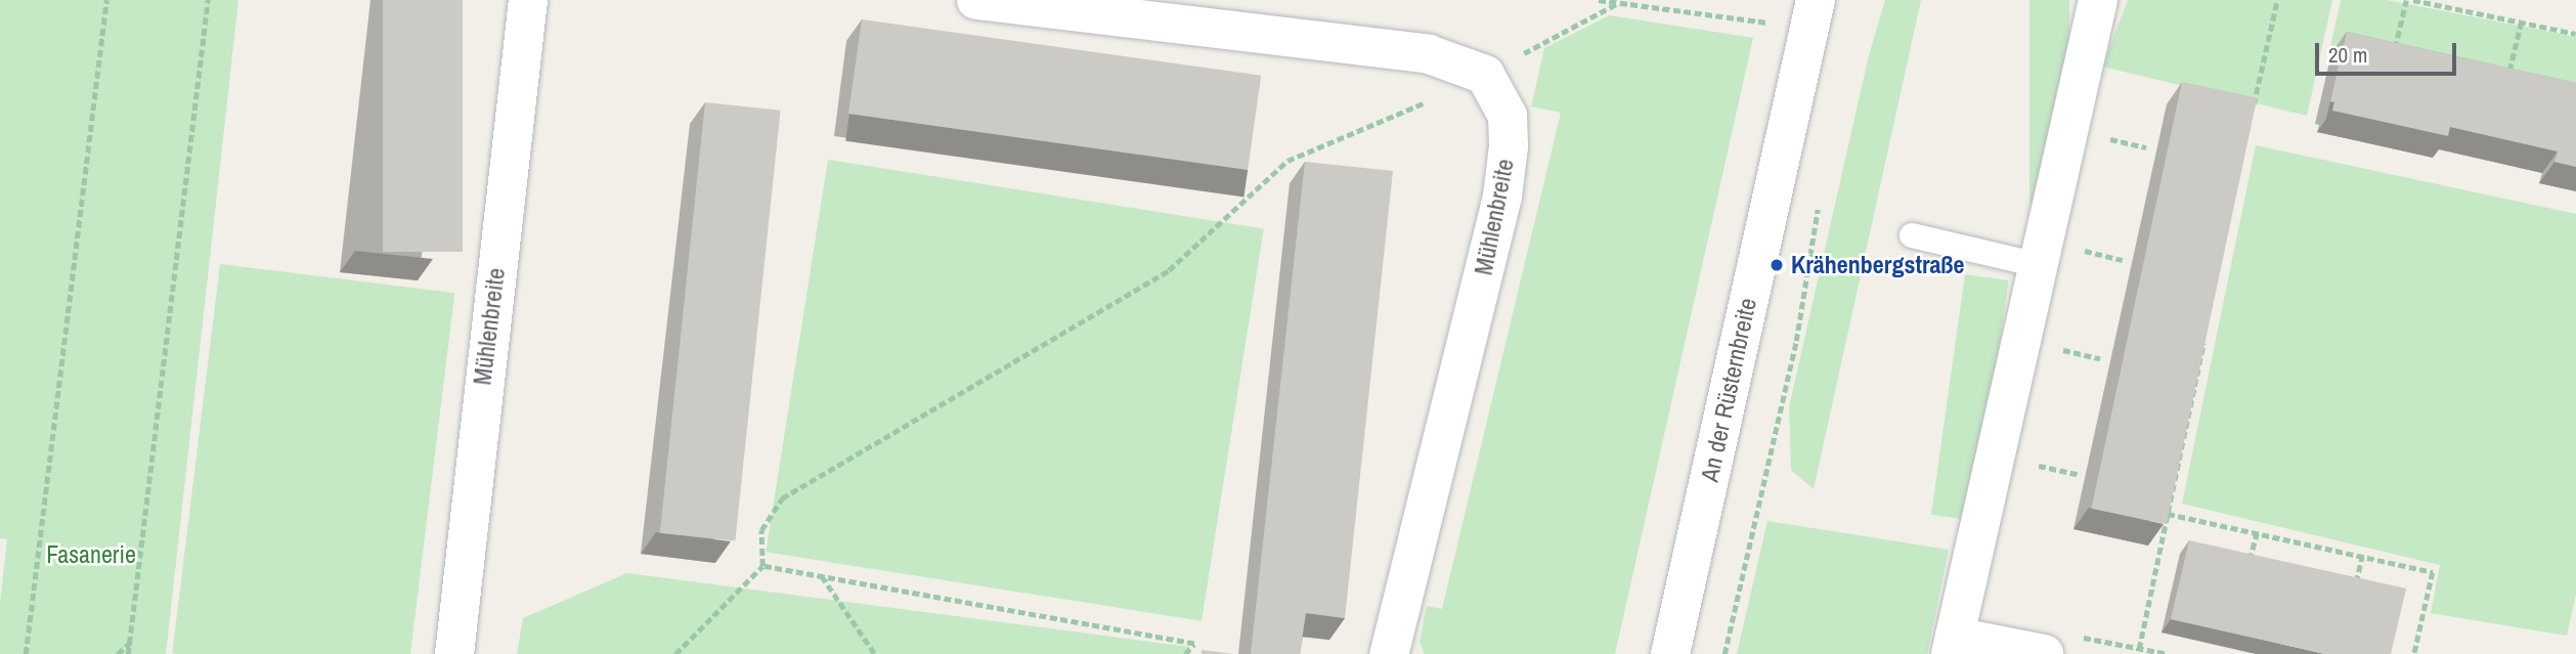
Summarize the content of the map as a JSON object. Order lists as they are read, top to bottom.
{
  "streets": {
    "street": ["Mühlenbreite", "An der Rüsternbreite"]
  },
  "parks": ["Fasanerie"],
  "places": ["Krähenbergstraße"],
  "scale_bar": "20 m"
}
